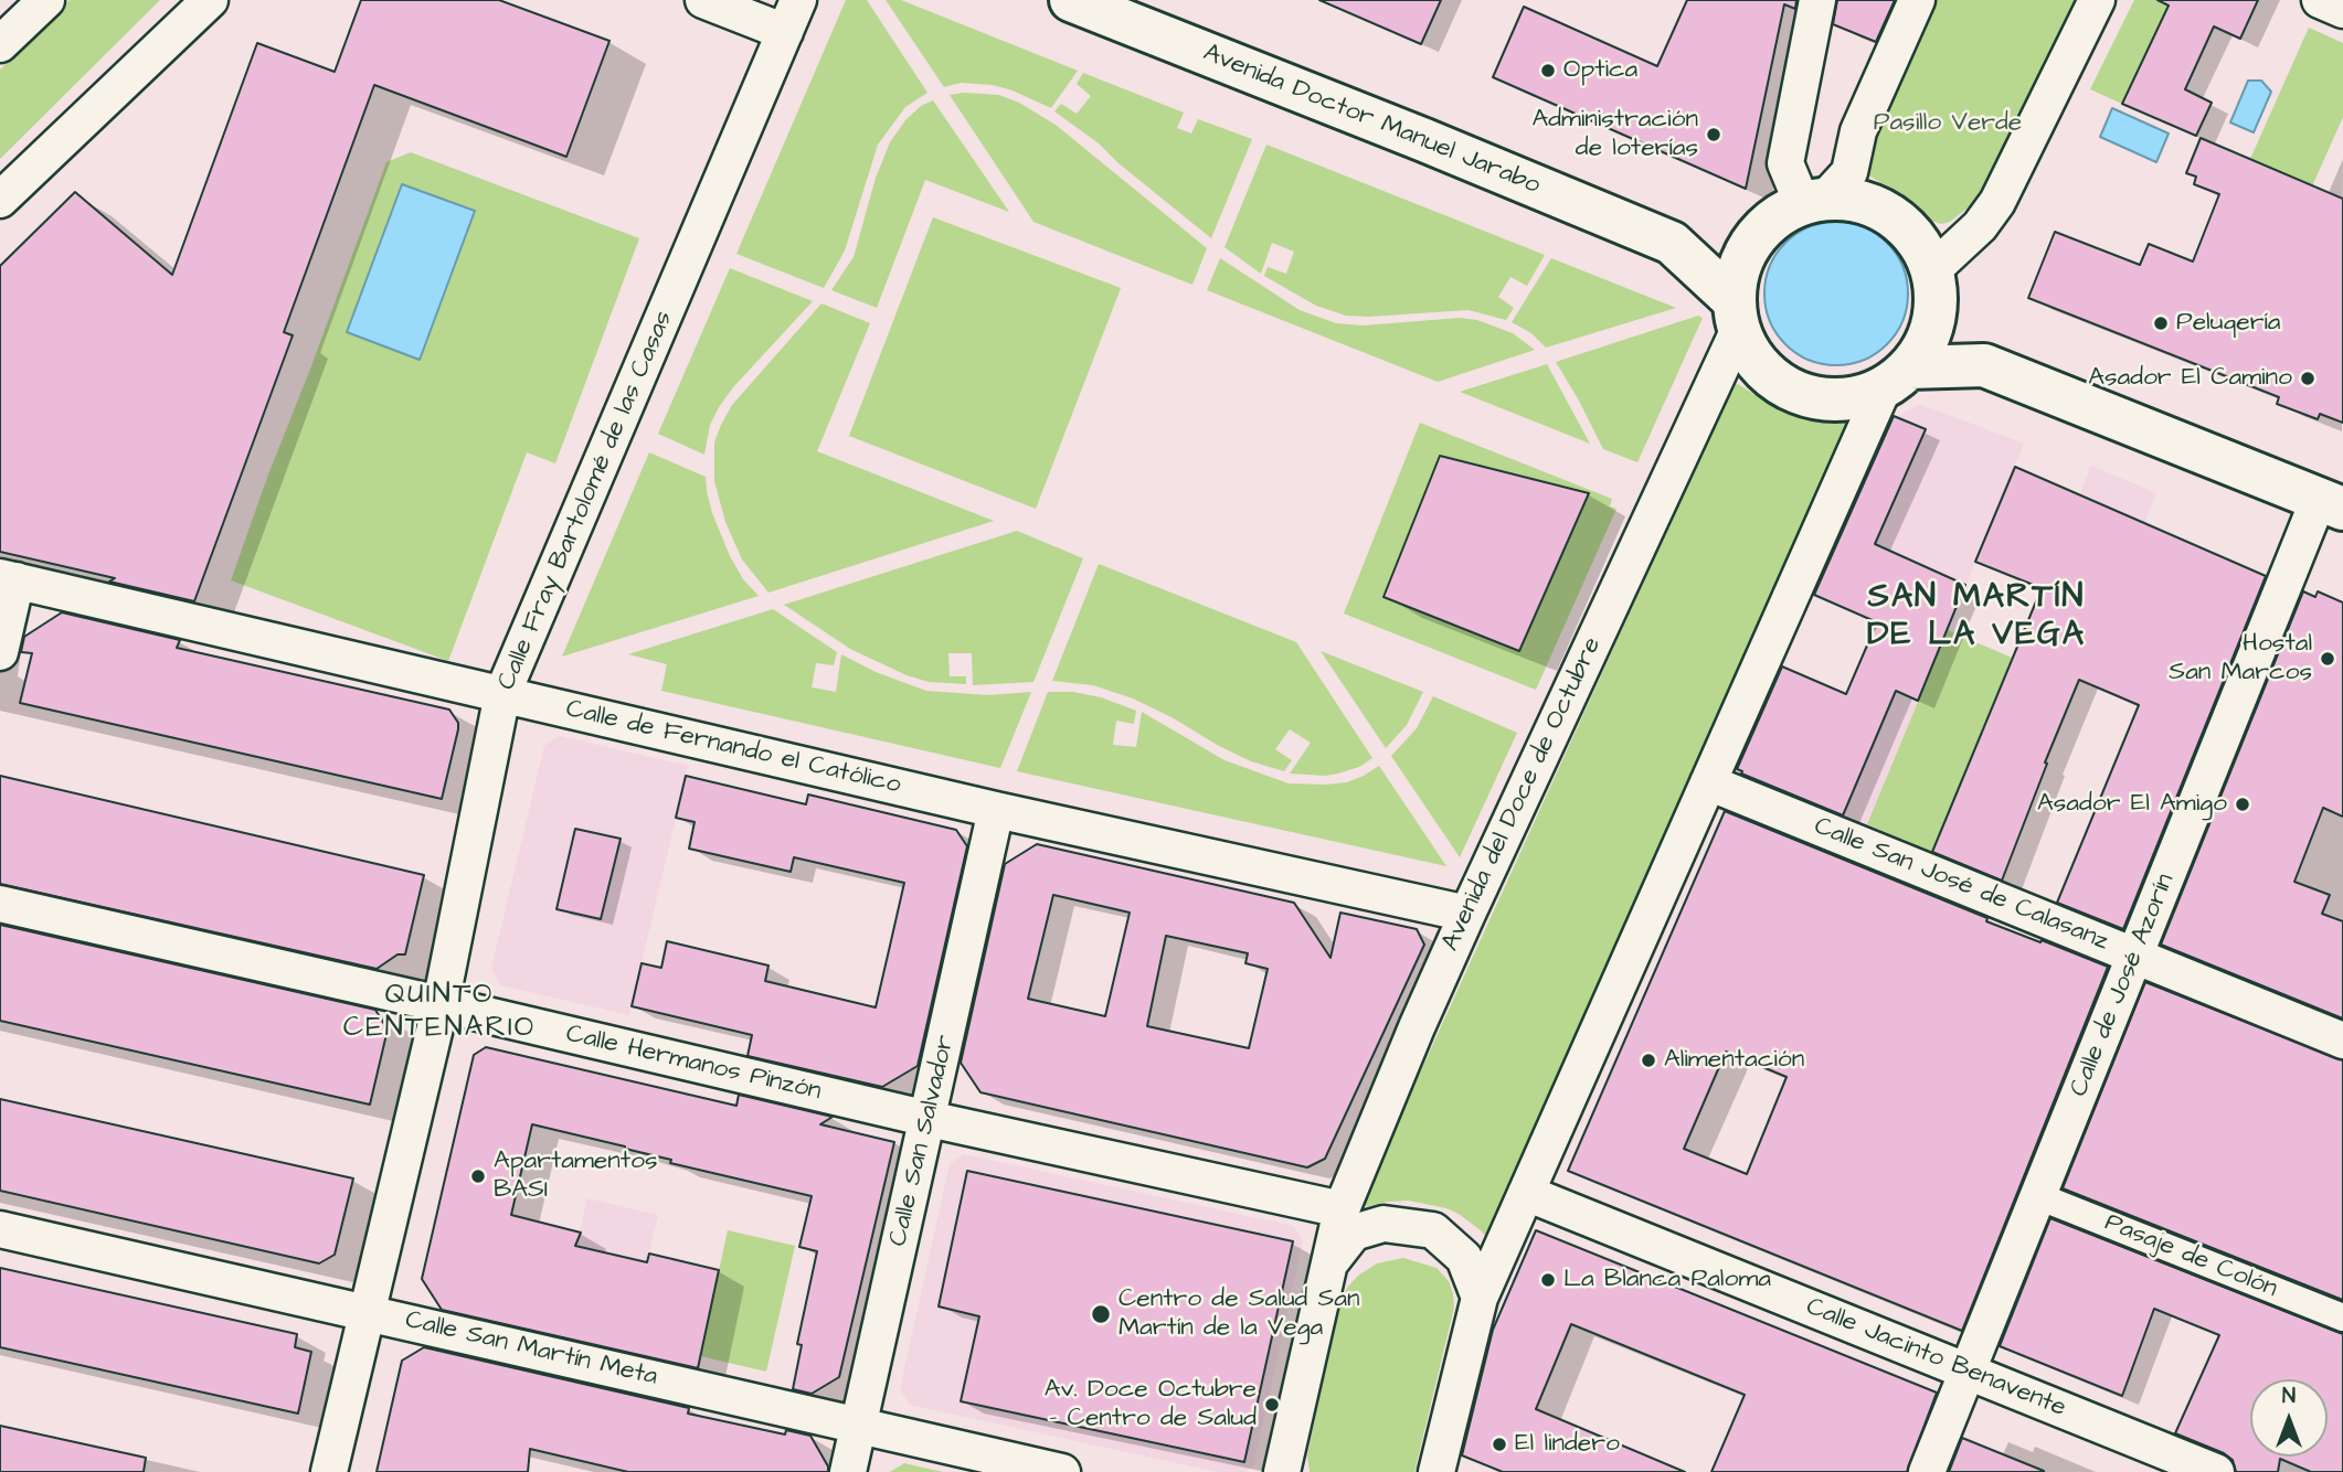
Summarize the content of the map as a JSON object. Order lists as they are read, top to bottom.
{
  "streets": {
    "street": [
      "Avenida Doctor Manuel Jarabo",
      "Calle Fray Bartolomé de las Casas",
      "Calle de Fernando el Católico",
      "Avenida del Doce de Octubre",
      "Calle San José de Calasanz",
      "Calle de José Azorín",
      "Calle Hermanos Pinzón",
      "Calle San Salvador",
      "Pasaje de Colón",
      "Calle San Martín Meta",
      "Calle Jacinto Benavente"
    ]
  },
  "crossings": [
    ["Avenida Doctor Manuel Jarabo", "Avenida del Doce de Octubre"],
    ["Calle Fray Bartolomé de las Casas", "Calle de Fernando el Católico"],
    ["Calle Fray Bartolomé de las Casas", "Calle Hermanos Pinzón"],
    ["Calle Fray Bartolomé de las Casas", "Calle San Martín Meta"],
    ["Calle de Fernando el Católico", "Avenida del Doce de Octubre"],
    ["Calle de Fernando el Católico", "Calle San Salvador"],
    ["Avenida del Doce de Octubre", "Calle Hermanos Pinzón"],
    ["Calle San José de Calasanz", "Calle de José Azorín"],
    ["Calle de José Azorín", "Pasaje de Colón"],
    ["Calle de José Azorín", "Calle Jacinto Benavente"],
    ["Calle Hermanos Pinzón", "Calle San Salvador"],
    ["Calle San Salvador", "Calle San Martín Meta"]
  ],
  "districts": ["SAN MARTÍN DE LA VEGA", "QUINTO CENTENARIO"],
  "parks": ["Pasillo Verde"],
  "places": [
    "Optica",
    "Administración de loterías",
    "Peluqería",
    "Asador El Camino",
    "Hostal San Marcos",
    "Asador El Amigo",
    "Alimentación",
    "Apartamentos BASI",
    "La Blanca Paloma",
    "Centro de Salud San Martín de la Vega",
    "Av. Doce Octubre - Centro de Salud",
    "El lindero"
  ],
  "north": "top"
}
